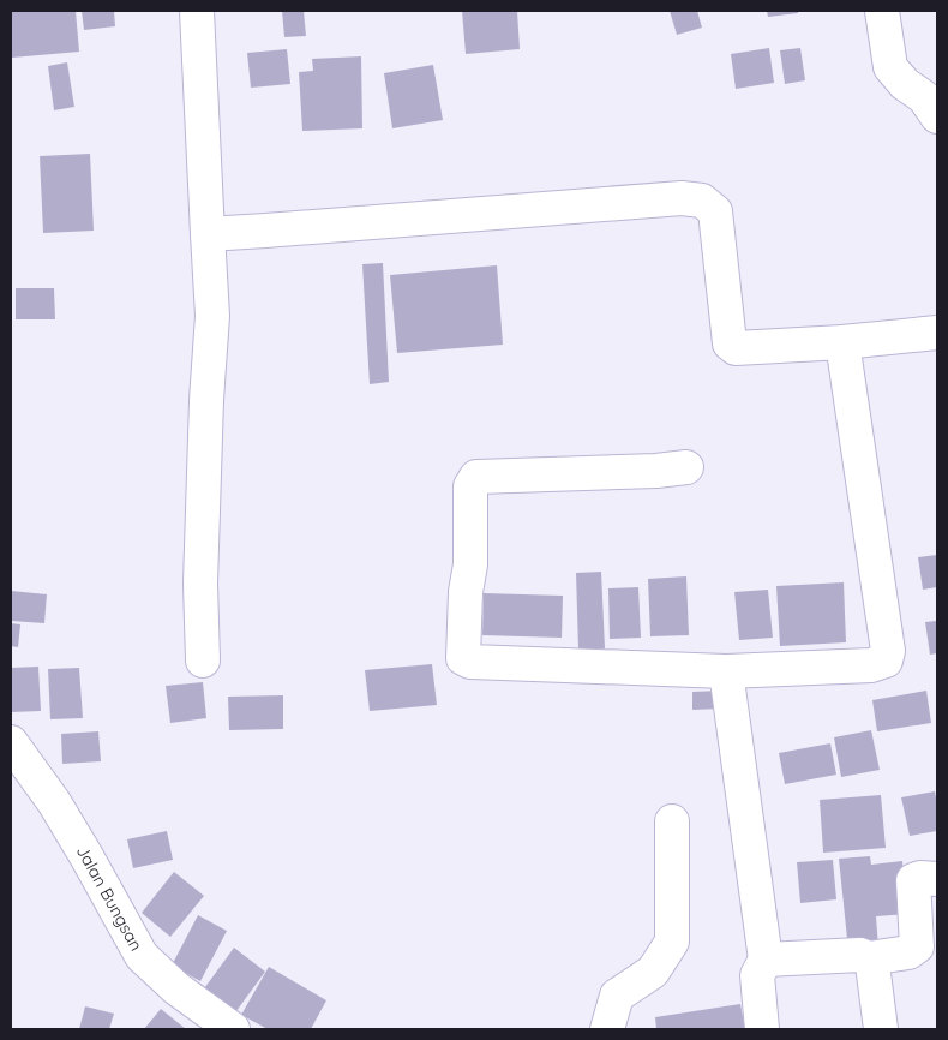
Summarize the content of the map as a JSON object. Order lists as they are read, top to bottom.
{
  "streets": {
    "street": ["Jalan Bungsan"]
  }
}
